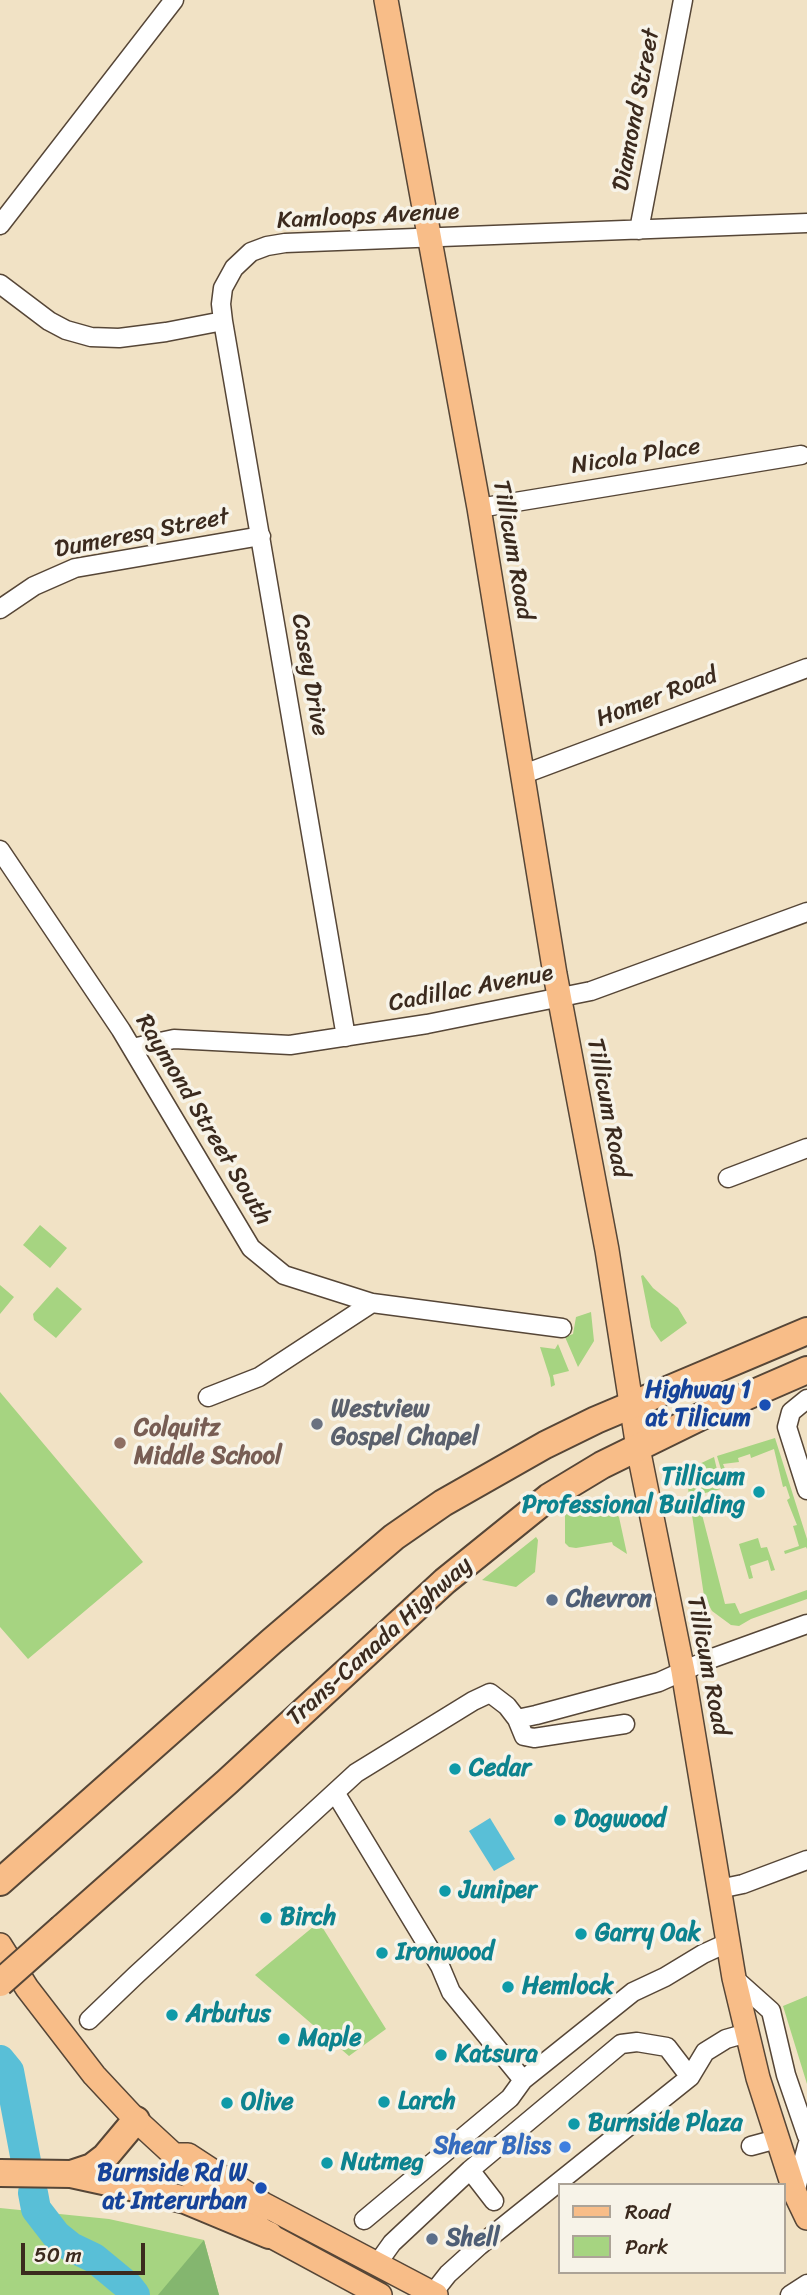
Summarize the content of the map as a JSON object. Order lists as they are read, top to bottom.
{
  "streets": {
    "highway": ["Trans-Canada Highway"],
    "main road": ["Tillicum Road"],
    "street": [
      "Diamond Street",
      "Kamloops Avenue",
      "Nicola Place",
      "Dumeresq Street",
      "Casey Drive",
      "Homer Road",
      "Cadillac Avenue",
      "Raymond Street South"
    ]
  },
  "crossings": [
    ["Diamond Street", "Kamloops Avenue"],
    ["Kamloops Avenue", "Tillicum Road"],
    ["Kamloops Avenue", "Casey Drive"],
    ["Nicola Place", "Tillicum Road"],
    ["Dumeresq Street", "Casey Drive"],
    ["Tillicum Road", "Homer Road"],
    ["Tillicum Road", "Cadillac Avenue"],
    ["Tillicum Road", "Trans-Canada Highway"],
    ["Casey Drive", "Cadillac Avenue"],
    ["Cadillac Avenue", "Raymond Street South"]
  ],
  "places": [
    "Highway 1 at Tilicum",
    "Westview Gospel Chapel",
    "Colquitz Middle School",
    "Tillicum Professional Building",
    "Chevron",
    "Cedar",
    "Dogwood",
    "Juniper",
    "Birch",
    "Garry Oak",
    "Ironwood",
    "Hemlock",
    "Arbutus",
    "Maple",
    "Katsura",
    "Larch",
    "Olive",
    "Burnside Plaza",
    "Shear Bliss",
    "Nutmeg",
    "Burnside Rd W at Interurban",
    "Shell"
  ],
  "legend": ["Road", "Park"],
  "scale_bar": "50 m"
}
